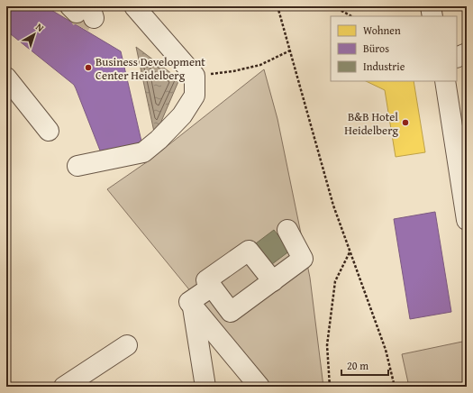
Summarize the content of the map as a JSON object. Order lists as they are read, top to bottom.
{
  "places": ["Business Development Center Heidelberg", "B&B Hotel Heidelberg"],
  "legend": ["Wohnen", "Büros", "Industrie"],
  "scale_bar": "20 m",
  "north": "top right"
}
